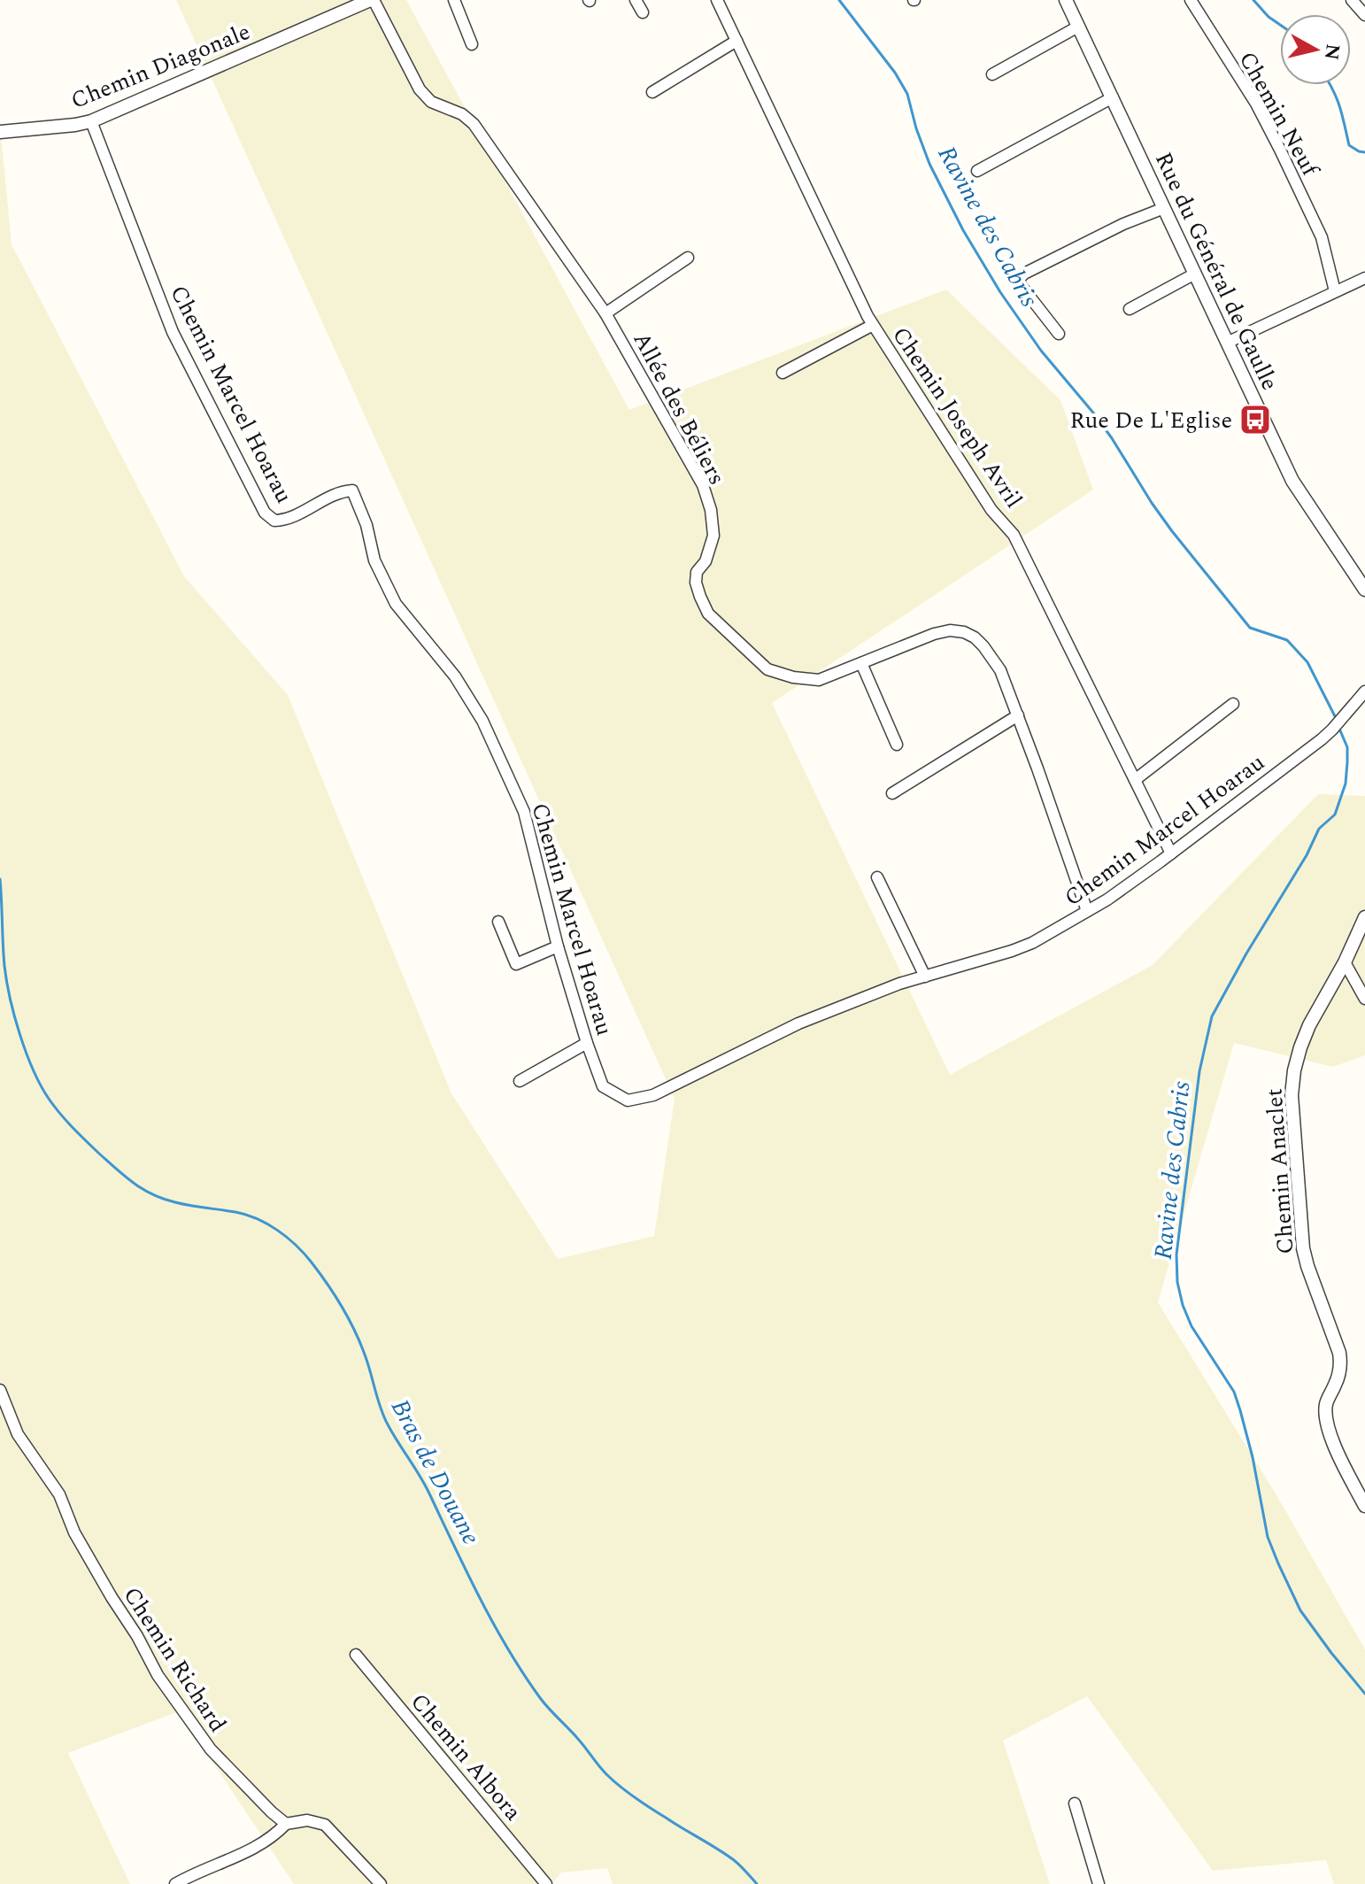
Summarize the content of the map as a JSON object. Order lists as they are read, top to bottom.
{
  "streets": {
    "street": [
      "Chemin Diagonale",
      "Chemin Neuf",
      "Rue du Général de Gaulle",
      "Chemin Marcel Hoarau",
      "Allée des Béliers",
      "Chemin Joseph Avril",
      "Chemin Anaclet",
      "Chemin Richard",
      "Chemin Albora"
    ]
  },
  "crossings": [
    ["Chemin Diagonale", "Chemin Marcel Hoarau"],
    ["Chemin Diagonale", "Allée des Béliers"],
    ["Chemin Marcel Hoarau", "Allée des Béliers"],
    ["Chemin Marcel Hoarau", "Chemin Joseph Avril"]
  ],
  "water": ["Ravine des Cabris", "Bras de Douane"],
  "places": {
    "bus stop": ["Rue De L'Eglise"]
  },
  "north": "right"
}
